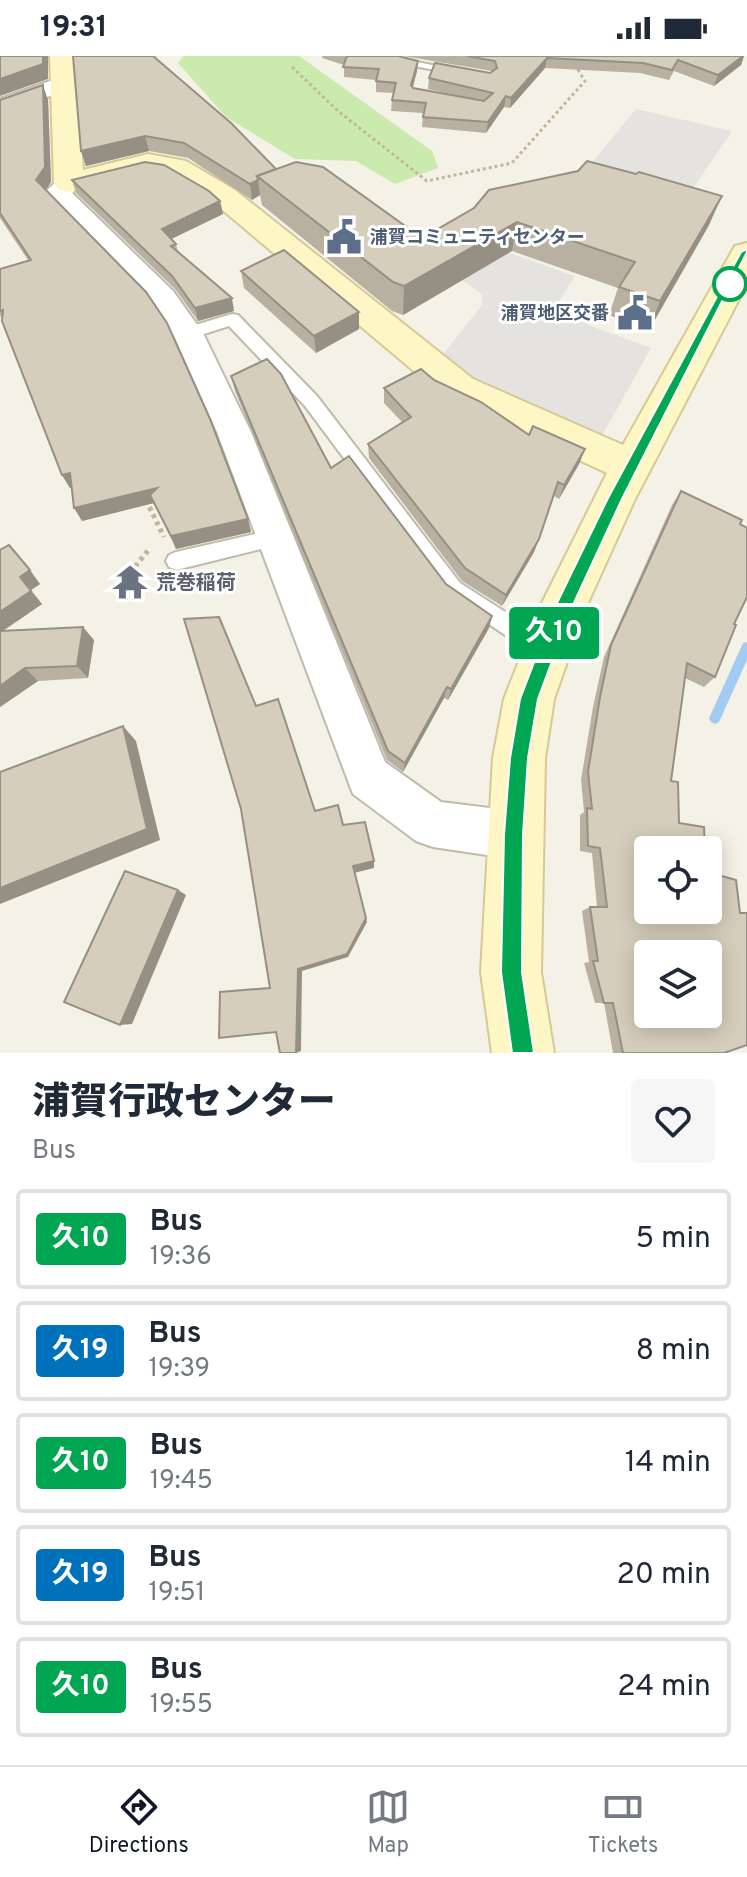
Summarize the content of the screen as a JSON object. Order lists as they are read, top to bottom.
{
  "places": {
    "public building": ["浦賀コミュニティセンター", "浦賀地区交番"],
    "temple": ["荒巻稲荷"]
  },
  "lines": ["bus line 久10"],
  "page": {
    "status": "19:31",
    "on_map": "久10",
    "heading": ["浦賀行政センター", "Bus"],
    "list": [
      {
        "mark": "久10",
        "name": "Bus",
        "note": "19:36",
        "value": "5 min"
      },
      {
        "mark": "久19",
        "name": "Bus",
        "note": "19:39",
        "value": "8 min"
      },
      {
        "mark": "久10",
        "name": "Bus",
        "note": "19:45",
        "value": "14 min"
      },
      {
        "mark": "久19",
        "name": "Bus",
        "note": "19:51",
        "value": "20 min"
      },
      {
        "mark": "久10",
        "name": "Bus",
        "note": "19:55",
        "value": "24 min"
      }
    ],
    "tabs": ["Directions", "Map", "Tickets"]
  }
}
